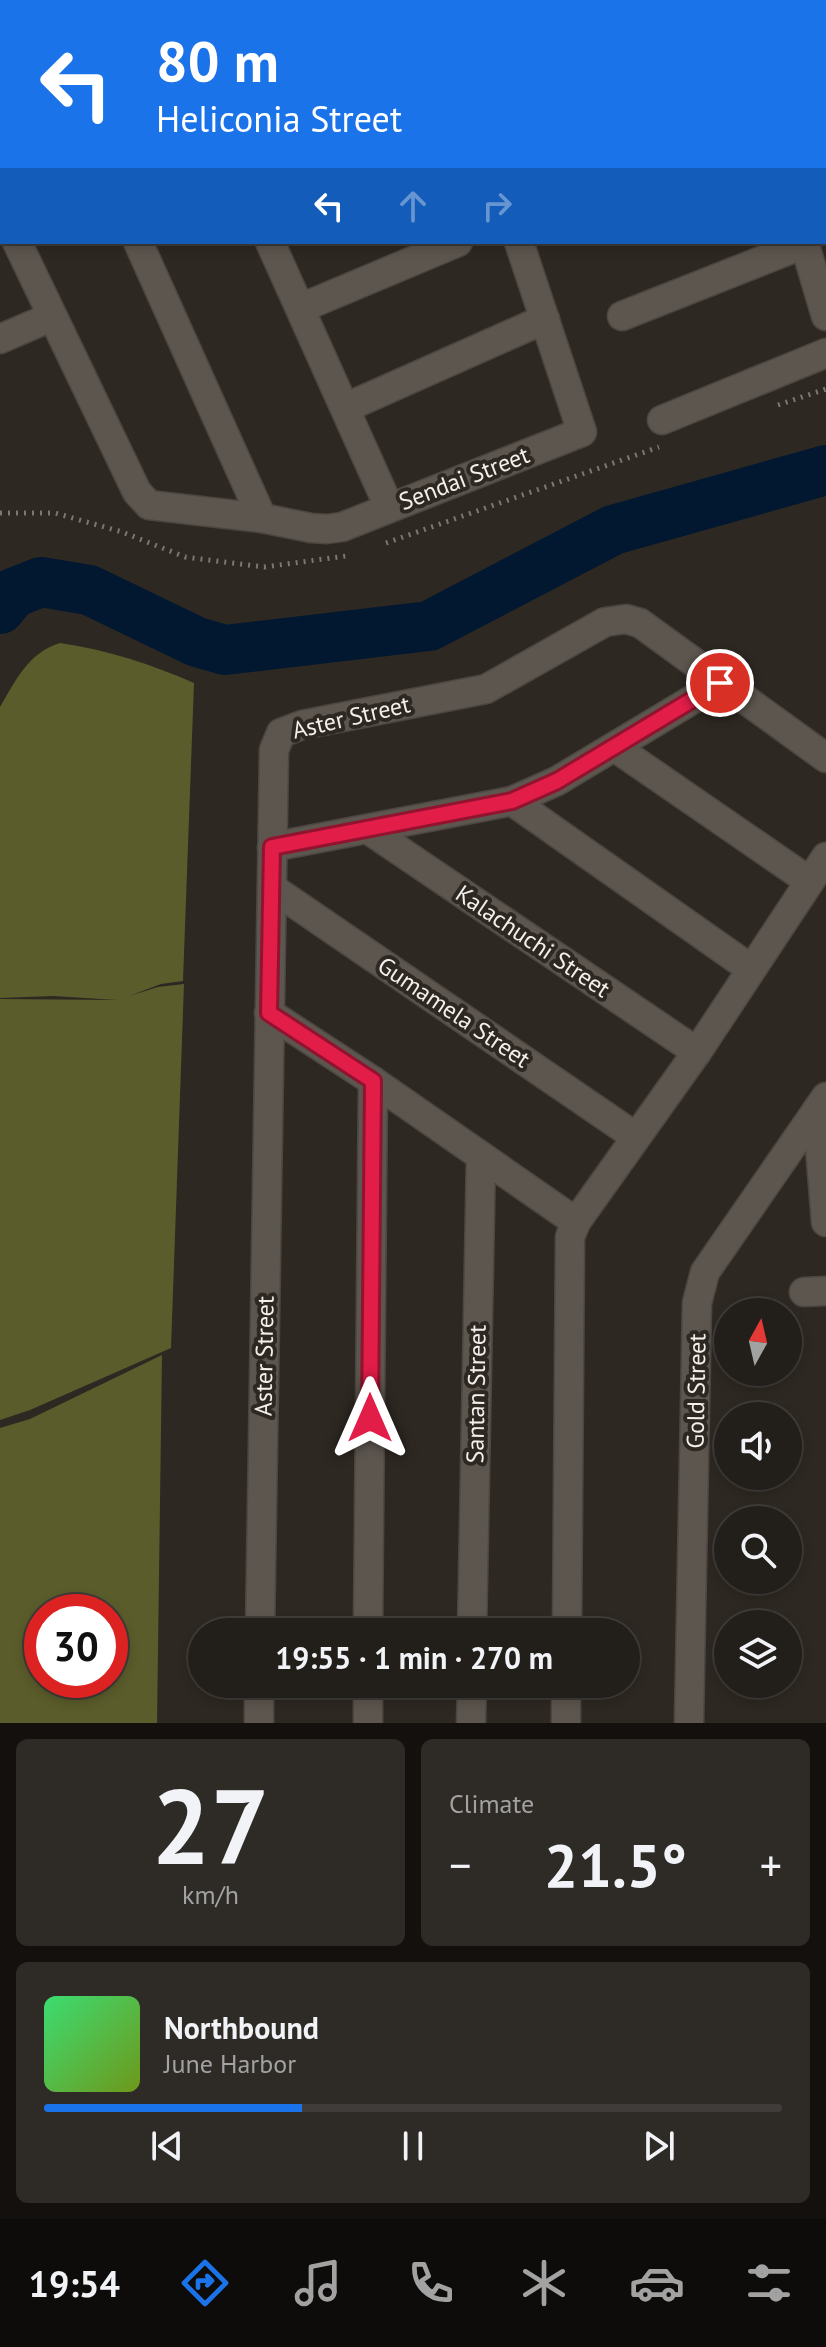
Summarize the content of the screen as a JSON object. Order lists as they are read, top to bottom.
{
  "streets": {
    "street": [
      "Sendai Street",
      "Aster Street",
      "Kalachuchi Street",
      "Gumamela Street",
      "Gold Street",
      "Santan Street"
    ]
  },
  "crossings": [
    ["Aster Street", "Gumamela Street"]
  ],
  "north": "top",
  "page": {
    "turn": ["80 m", "Heliconia Street"],
    "limit": "30",
    "trip": "19:55 · 1 min · 270 m",
    "tile": [
      ["27", "km/h"],
      "Climate"
    ],
    "heat": ["−", "21.5°", "+"],
    "song": ["Northbound", "June Harbor"],
    "tabs": "19:54"
  }
}
